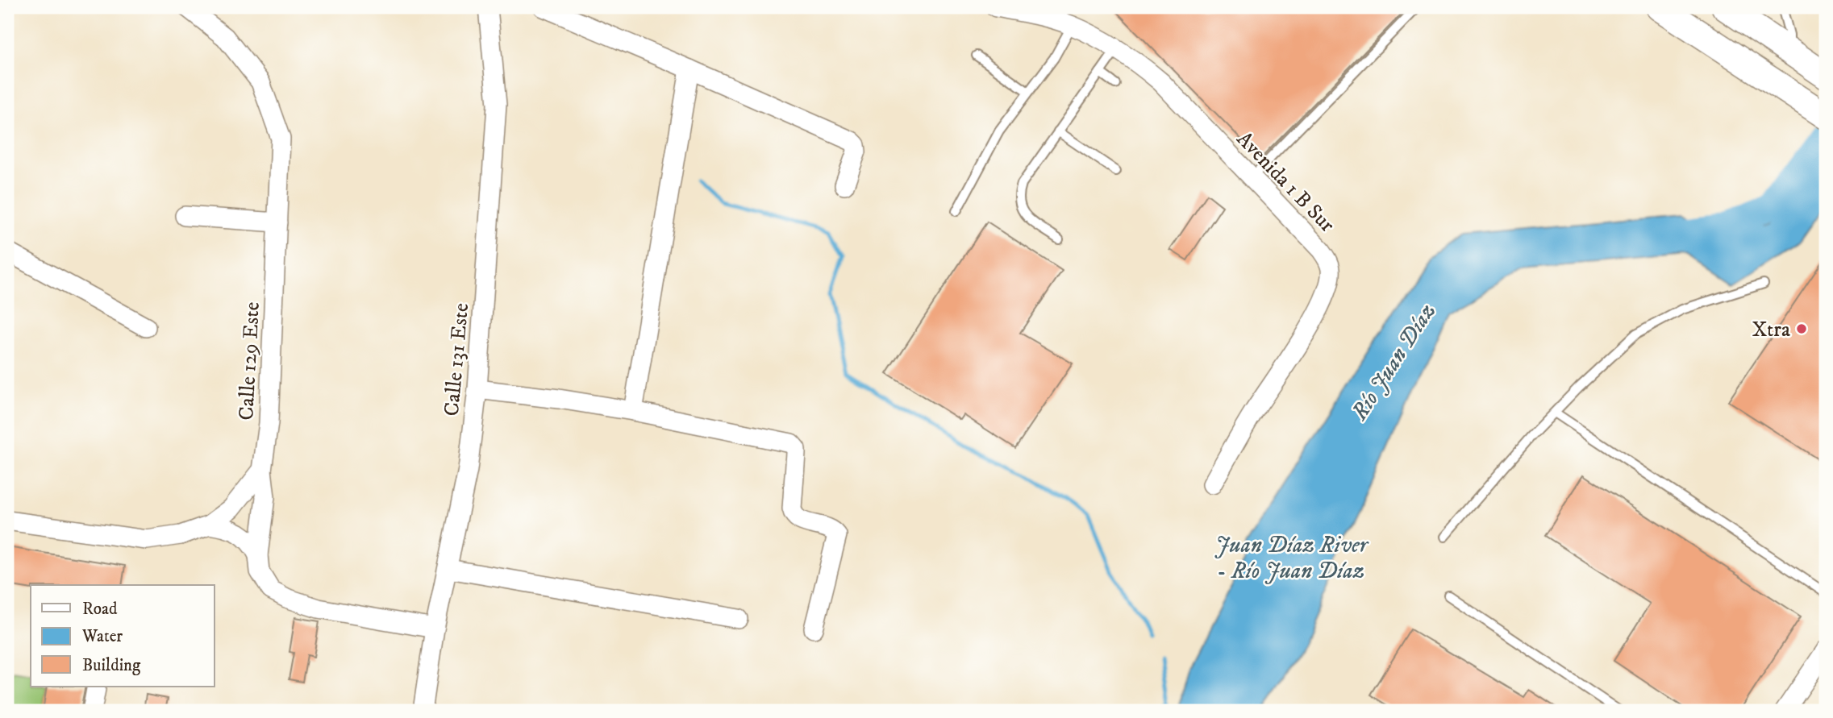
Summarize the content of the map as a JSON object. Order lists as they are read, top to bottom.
{
  "streets": {
    "street": ["Avenida 1 B Sur", "Calle 131 Este", "Calle 129 Este"]
  },
  "water": ["Río Juan Díaz", "Juan Díaz River - Río Juan Díaz"],
  "places": ["Xtra"],
  "legend": ["Road", "Water", "Building"]
}
